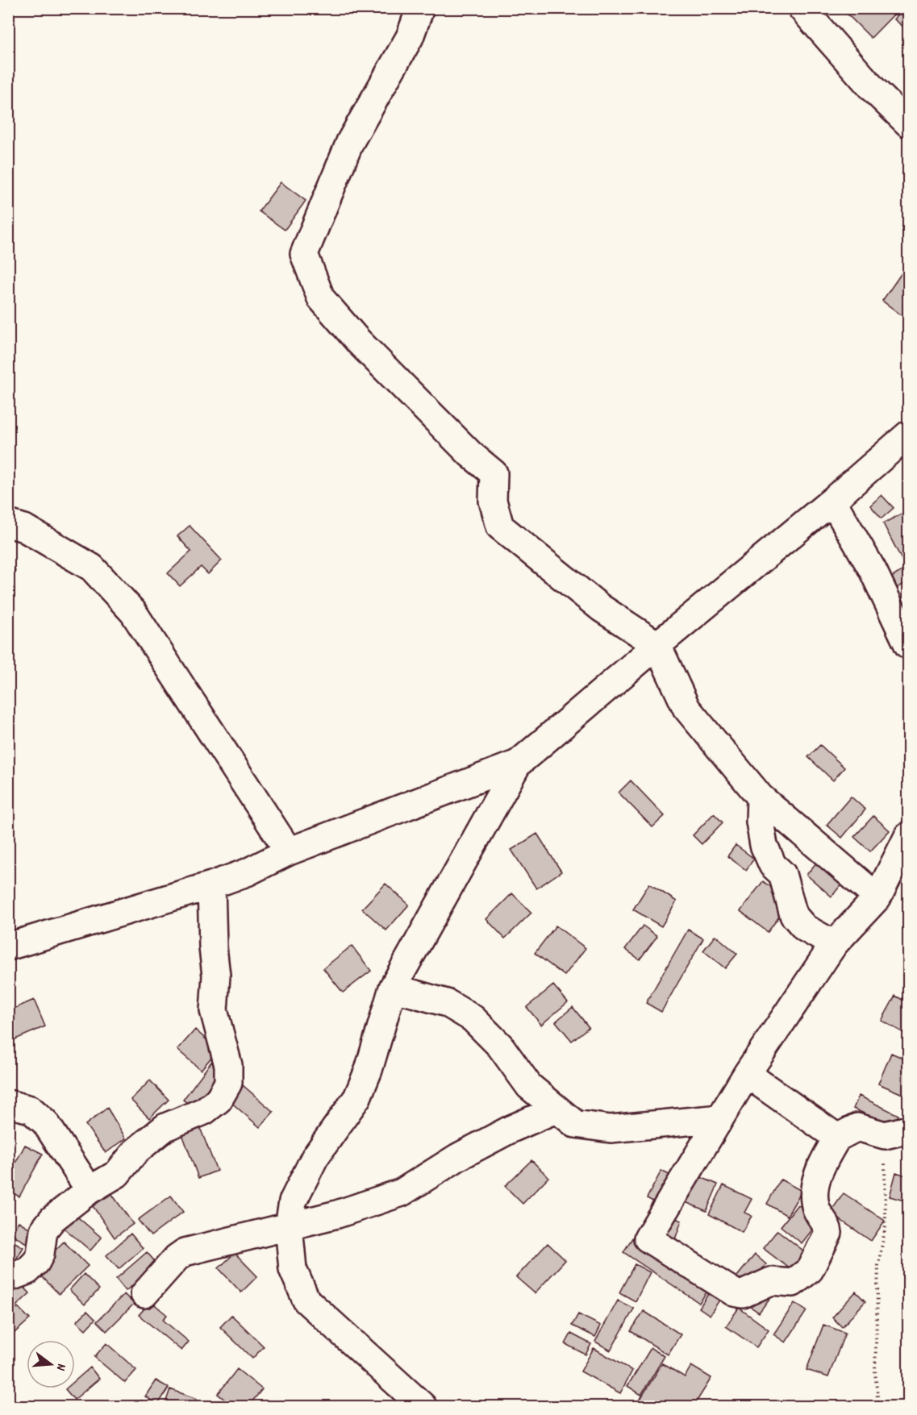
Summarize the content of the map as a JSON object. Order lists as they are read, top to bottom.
{
  "north": "right"
}
